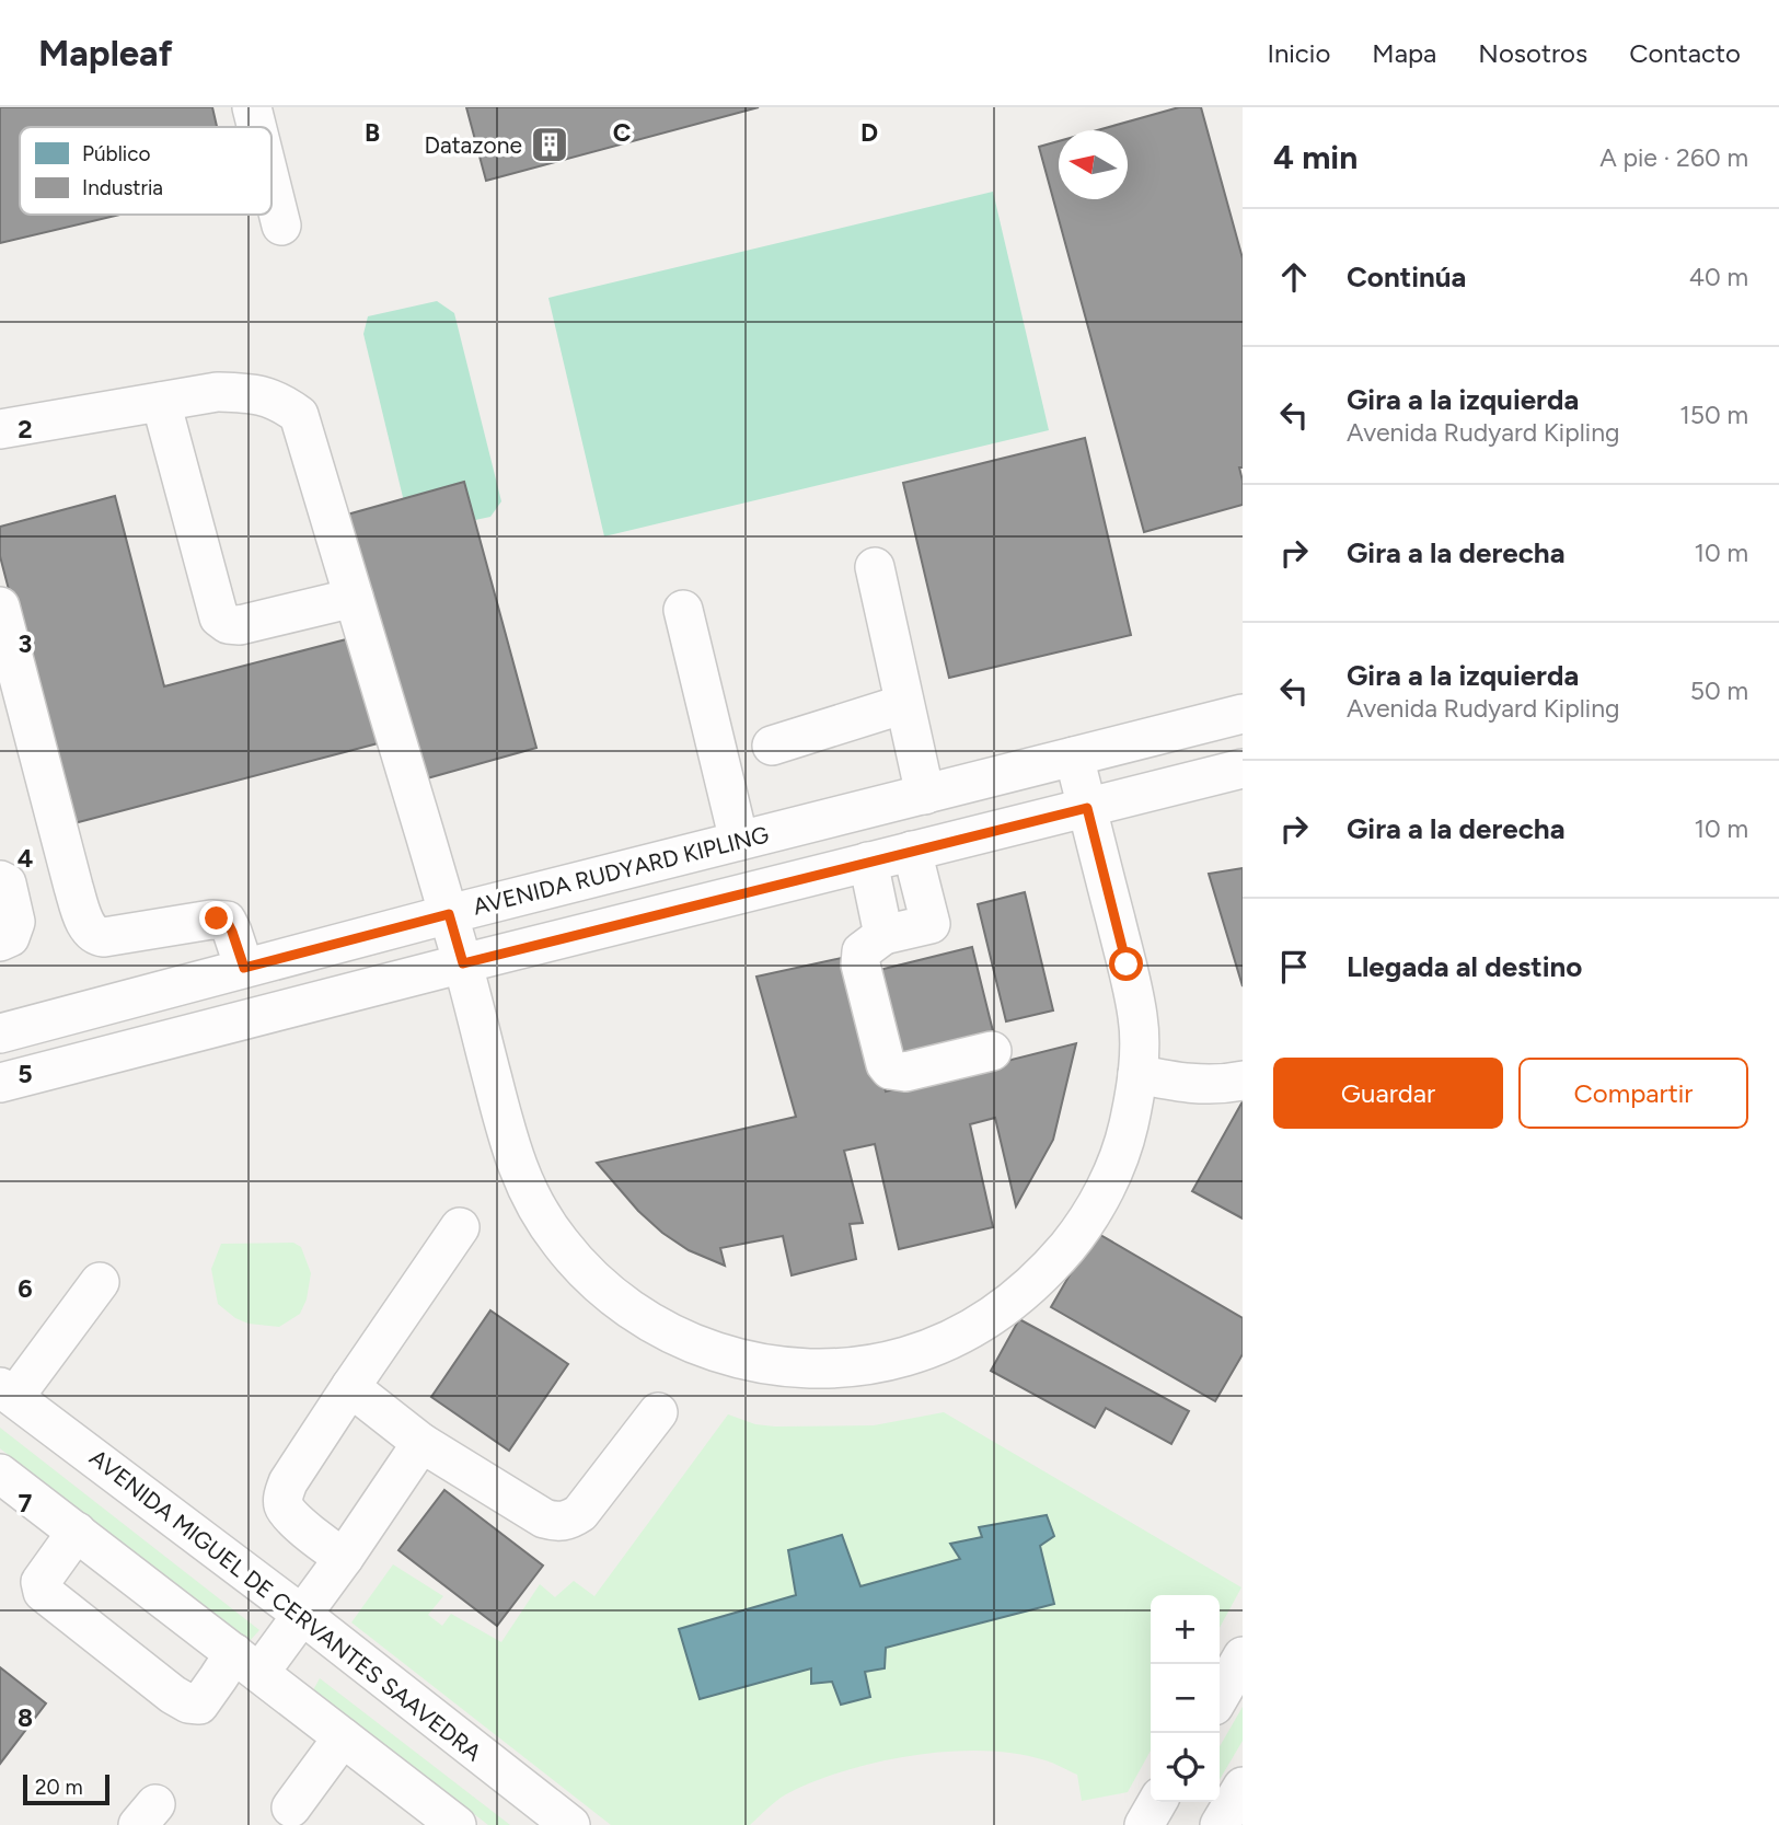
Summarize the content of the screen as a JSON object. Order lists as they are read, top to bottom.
{
  "streets": {
    "street": ["AVENIDA RUDYARD KIPLING", "AVENIDA MIGUEL DE CERVANTES SAAVEDRA"]
  },
  "places": {
    "building": ["Datazone"]
  },
  "legend": ["Público", "Industria"],
  "scale_bar": "20 m",
  "north": "left",
  "page": {
    "header": "Mapleaf",
    "nav": [
      "Inicio",
      "Mapa",
      "Nosotros",
      "Contacto"
    ],
    "heading": ["4 min", "A pie · 260 m"],
    "list": [
      ["Continúa", "40 m"],
      ["Gira a la izquierda", "Avenida Rudyard Kipling", "150 m"],
      ["Gira a la derecha", "10 m"],
      ["Gira a la izquierda", "Avenida Rudyard Kipling", "50 m"],
      ["Gira a la derecha", "10 m"],
      "Llegada al destino"
    ],
    "buttons": ["Guardar", "Compartir"],
    "map_buttons": ["+", "−"],
    "scale": "20 m"
  },
  "grid": {
    "columns": ["B", "C", "D"],
    "rows": [
      "2",
      "3",
      "4",
      "5",
      "6",
      "7",
      "8"
    ]
  }
}
